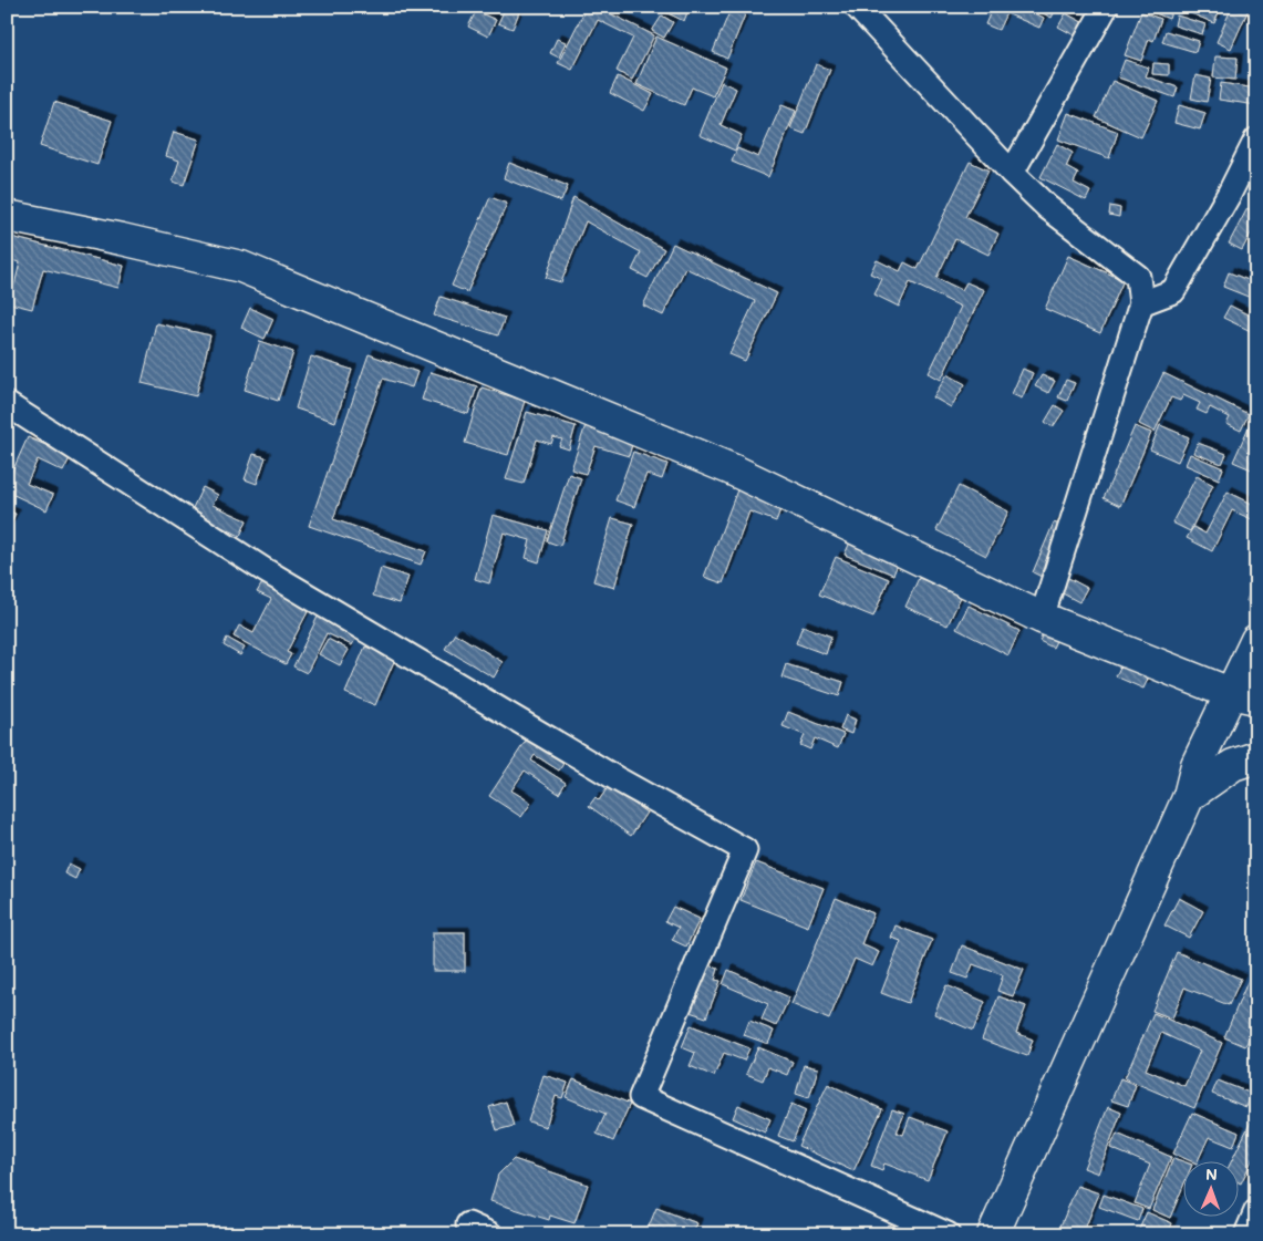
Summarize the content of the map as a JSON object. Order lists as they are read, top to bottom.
{
  "north": "top"
}
